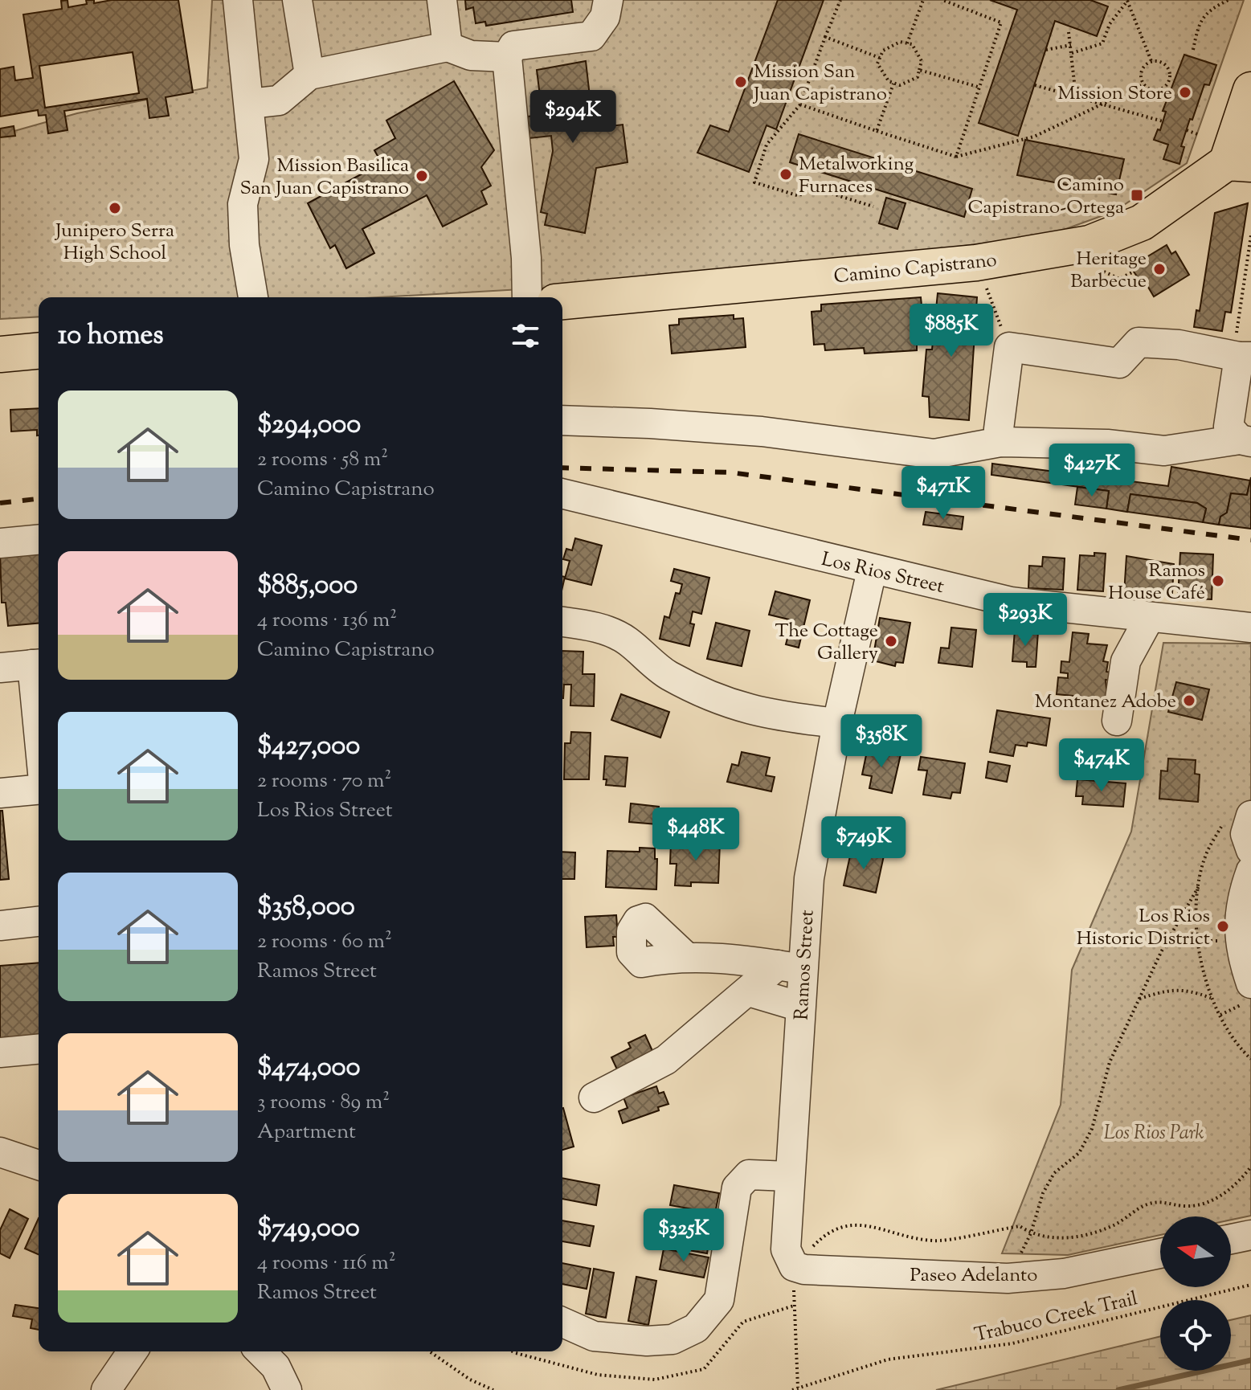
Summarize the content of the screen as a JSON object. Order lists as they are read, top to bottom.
{
  "streets": {
    "main road": ["Camino Capistrano"],
    "street": ["Los Rios Street", "Ramos Street", "Paseo Adelanto"],
    "path": ["Trabuco Creek Trail"]
  },
  "crossings": [
    ["Los Rios Street", "Ramos Street"],
    ["Ramos Street", "Paseo Adelanto"]
  ],
  "parks": ["Los Rios Park"],
  "places": {
    "other": [
      "Mission San Juan Capistrano",
      "Mission Store",
      "Metalworking Furnaces",
      "Mission Basilica San Juan Capistrano",
      "Junipero Serra High School",
      "Heritage Barbecue",
      "Ramos House Café",
      "The Cottage Gallery",
      "Montanez Adobe",
      "Los Rios Historic District"
    ],
    "transit": ["Camino Capistrano-Ortega"]
  },
  "north": "left",
  "page": {
    "price": [
      "$294K",
      "$885K",
      "$427K",
      "$471K",
      "$293K",
      "$358K",
      "$474K",
      "$448K",
      "$749K",
      "$325K"
    ],
    "heading": "10 homes",
    "list": [
      {
        "name": "$294,000",
        "note": "2 rooms · 58 m² · Camino Capistrano"
      },
      {
        "name": "$885,000",
        "note": "4 rooms · 136 m² · Camino Capistrano"
      },
      {
        "name": "$427,000",
        "note": "2 rooms · 70 m² · Los Rios Street"
      },
      {
        "name": "$358,000",
        "note": "2 rooms · 60 m² · Ramos Street"
      },
      {
        "name": "$474,000",
        "note": "3 rooms · 89 m² · Apartment"
      },
      {
        "name": "$749,000",
        "note": "4 rooms · 116 m² · Ramos Street"
      }
    ]
  }
}
